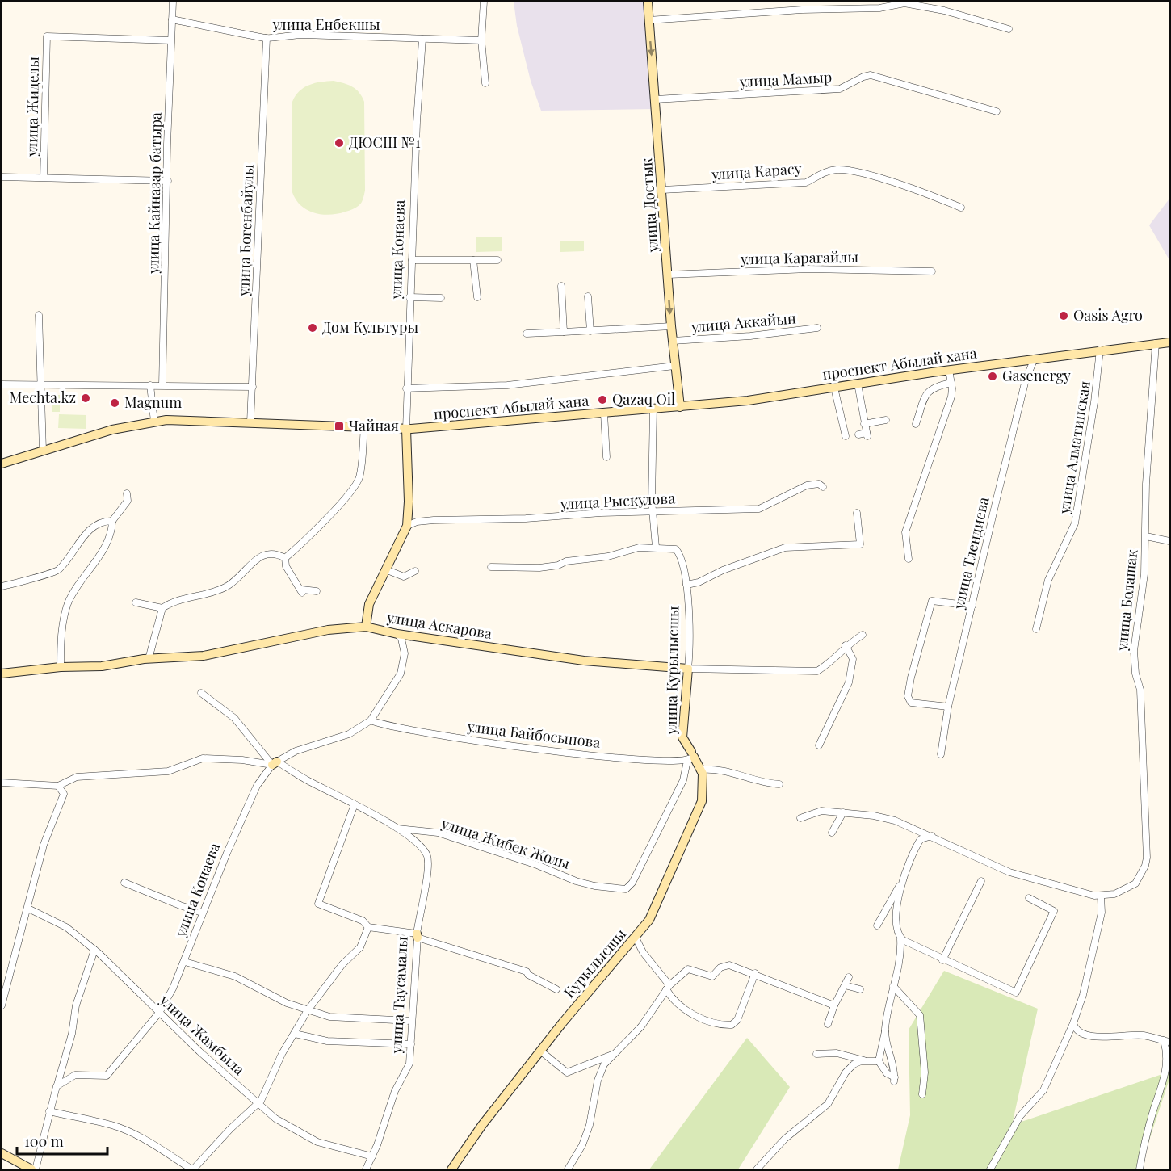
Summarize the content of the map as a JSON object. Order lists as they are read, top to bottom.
{
  "streets": {
    "street": [
      "улица Енбекшы",
      "улица Мамыр",
      "улица Жиделы",
      "улица Карасу",
      "улица Кайназар батыра",
      "улица Достык",
      "улица Богенбайулы",
      "улица Конаева",
      "улица Карагайлы",
      "улица Аккайын",
      "проспект Абылай хана",
      "улица Алматинская",
      "улица Рыскулова",
      "улица Тлендиева",
      "улица Болашак",
      "улица Аскарова",
      "улица Курылысшы",
      "улица Байбосынова",
      "улица Жибек Жолы",
      "Курылысшы",
      "улица Таусамалы",
      "улица Жамбыла"
    ]
  },
  "crossings": [
    ["улица Енбекшы", "улица Кайназар батыра"],
    ["улица Енбекшы", "улица Богенбайулы"],
    ["улица Енбекшы", "улица Конаева"],
    ["улица Мамыр", "улица Достык"],
    ["улица Жиделы", "улица Кайназар батыра"],
    ["улица Карасу", "улица Достык"],
    ["улица Достык", "улица Карагайлы"],
    ["улица Достык", "улица Аккайын"],
    ["улица Достык", "проспект Абылай хана"],
    ["улица Богенбайулы", "проспект Абылай хана"],
    ["улица Конаева", "проспект Абылай хана"],
    ["улица Конаева", "улица Рыскулова"],
    ["улица Конаева", "улица Аскарова"],
    ["улица Конаева", "улица Байбосынова"],
    ["улица Конаева", "улица Жибек Жолы"],
    ["улица Конаева", "улица Жамбыла"],
    ["проспект Абылай хана", "улица Алматинская"],
    ["проспект Абылай хана", "улица Тлендиева"],
    ["проспект Абылай хана", "улица Болашак"],
    ["улица Аскарова", "улица Курылысшы"],
    ["улица Курылысшы", "улица Байбосынова"],
    ["улица Курылысшы", "улица Жибек Жолы"],
    ["улица Курылысшы", "Курылысшы"],
    ["улица Байбосынова", "улица Жибек Жолы"],
    ["улица Жибек Жолы", "улица Таусамалы"],
    ["улица Таусамалы", "улица Жамбыла"]
  ],
  "places": {
    "other": [
      "ДЮСШ №1",
      "Oasis Agro",
      "Дом Культуры",
      "Gasenergy",
      "Mechta.kz",
      "Qazaq Oil",
      "Magnum"
    ],
    "transit": ["Чайная"]
  },
  "scale_bar": "100 m"
}
